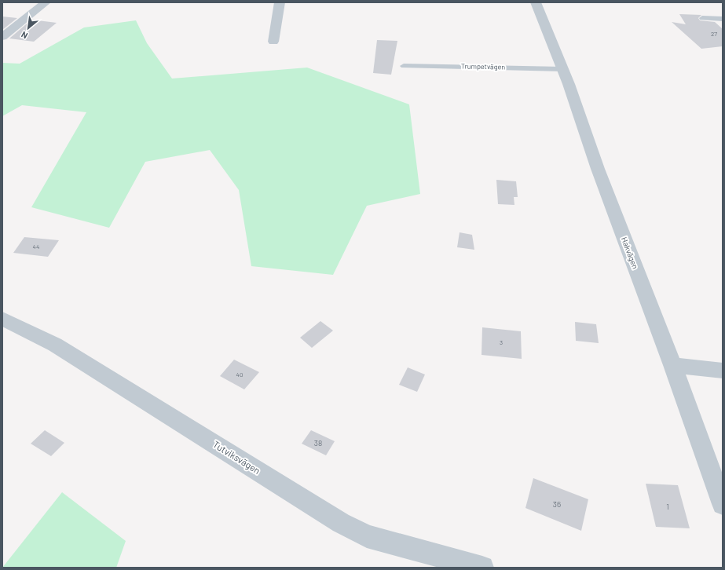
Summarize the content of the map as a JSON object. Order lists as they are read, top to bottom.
{
  "streets": {
    "street": ["Hakvägen", "Tutviksvägen"],
    "lane": ["Trumpetvägen"]
  },
  "crossings": [
    ["Trumpetvägen", "Hakvägen"]
  ],
  "house_numbers": [
    "27",
    "44",
    "3",
    "40",
    "38",
    "36",
    "1"
  ],
  "north": "bottom left"
}
